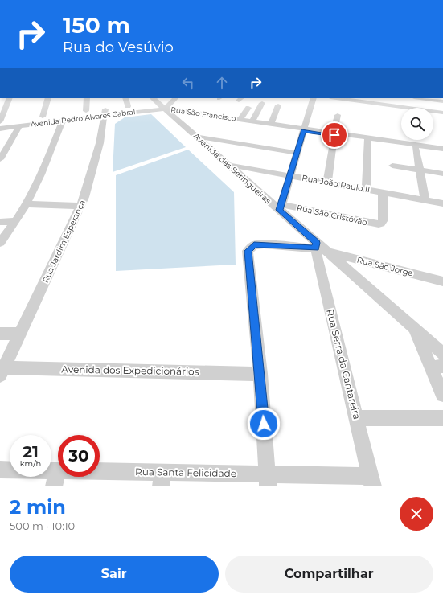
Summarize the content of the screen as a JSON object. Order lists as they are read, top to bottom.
{
  "streets": {
    "street": [
      "Rua São Francisco",
      "Avenida Pedro Alvares Cabral",
      "Avenida das Seringueiras",
      "Rua João Paulo II",
      "Rua São Cristóvão",
      "Rua Jardim Esperança",
      "Rua São Jorge",
      "Rua Serra da Cantareira",
      "Avenida dos Expedicionários",
      "Rua Santa Felicidade"
    ]
  },
  "crossings": [
    ["Rua São Francisco", "Avenida Pedro Alvares Cabral"],
    ["Rua São Francisco", "Avenida das Seringueiras"],
    ["Avenida Pedro Alvares Cabral", "Avenida das Seringueiras"],
    ["Avenida Pedro Alvares Cabral", "Rua Jardim Esperança"],
    ["Avenida das Seringueiras", "Rua João Paulo II"],
    ["Avenida das Seringueiras", "Rua São Cristóvão"],
    ["Avenida das Seringueiras", "Rua São Jorge"],
    ["Avenida das Seringueiras", "Rua Serra da Cantareira"],
    ["Rua João Paulo II", "Rua São Cristóvão"],
    ["Rua Jardim Esperança", "Avenida dos Expedicionários"],
    ["Rua São Jorge", "Rua Serra da Cantareira"],
    ["Rua São Jorge", "Avenida dos Expedicionários"],
    ["Rua Serra da Cantareira", "Rua Santa Felicidade"]
  ],
  "page": {
    "turn": ["150 m", "Rua do Vesúvio"],
    "speed": "21 km/h",
    "limit": "30",
    "heading": ["2 min", "500 m · 10:10"],
    "buttons": ["Sair", "Compartilhar"]
  }
}
